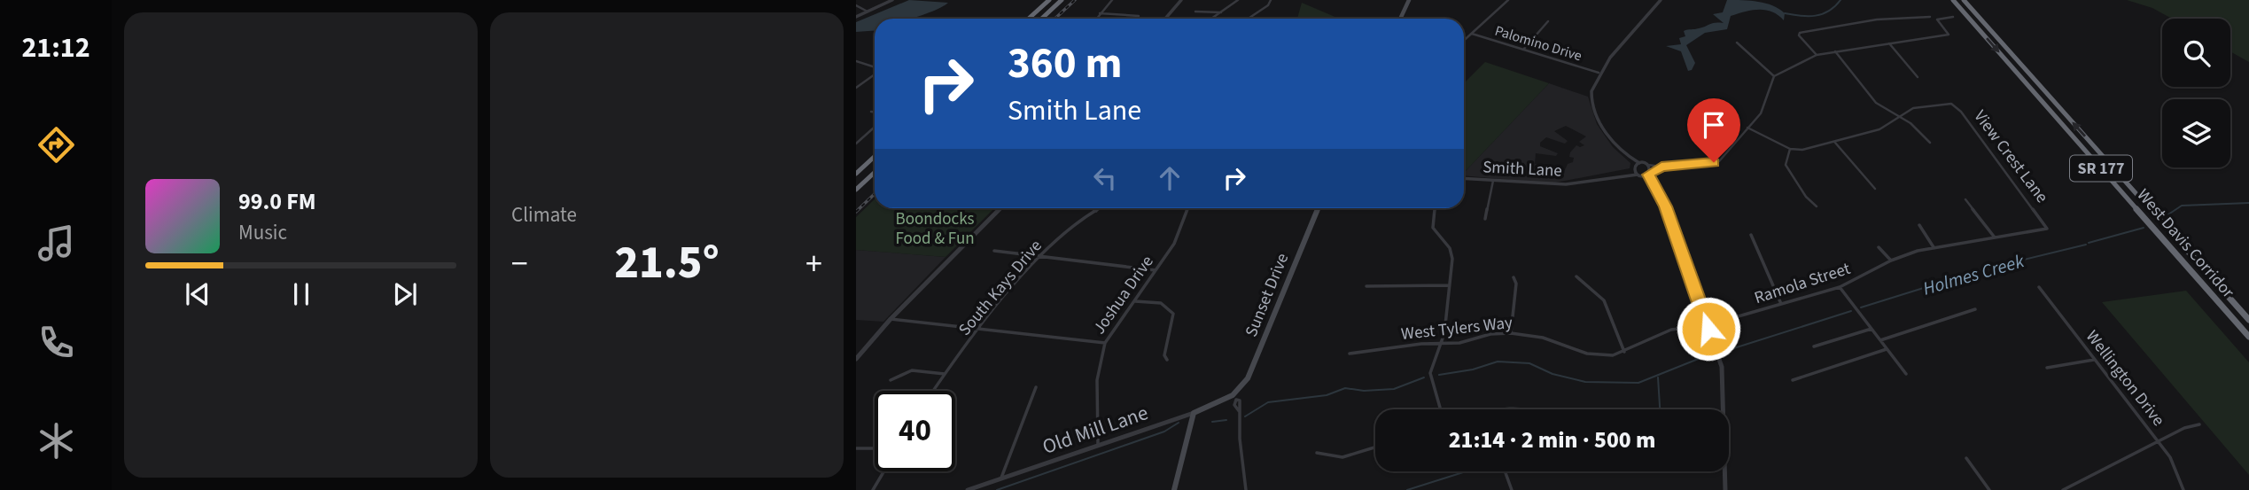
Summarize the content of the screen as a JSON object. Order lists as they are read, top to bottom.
{
  "streets": {
    "highway": ["SR 177", "West Davis Corridor"],
    "main road": ["Sunset Drive", "Old Mill Lane"],
    "street": [
      "Palomino Drive",
      "View Crest Lane",
      "Smith Lane",
      "Ramola Street",
      "South Kays Drive",
      "Joshua Drive",
      "West Tylers Way",
      "Wellington Drive"
    ]
  },
  "crossings": [
    ["View Crest Lane", "Ramola Street"],
    ["Ramola Street", "West Tylers Way"],
    ["Joshua Drive", "Old Mill Lane"],
    ["Sunset Drive", "Old Mill Lane"]
  ],
  "water": ["Holmes Creek"],
  "parks": ["Boondocks Food & Fun"],
  "page": {
    "tabs": "21:12",
    "tile": "Climate",
    "turn": ["360 m", "Smith Lane"],
    "song": ["99.0 FM", "Music"],
    "heat": ["−", "21.5°", "+"],
    "limit": "40",
    "trip": "21:14 · 2 min · 500 m"
  }
}
